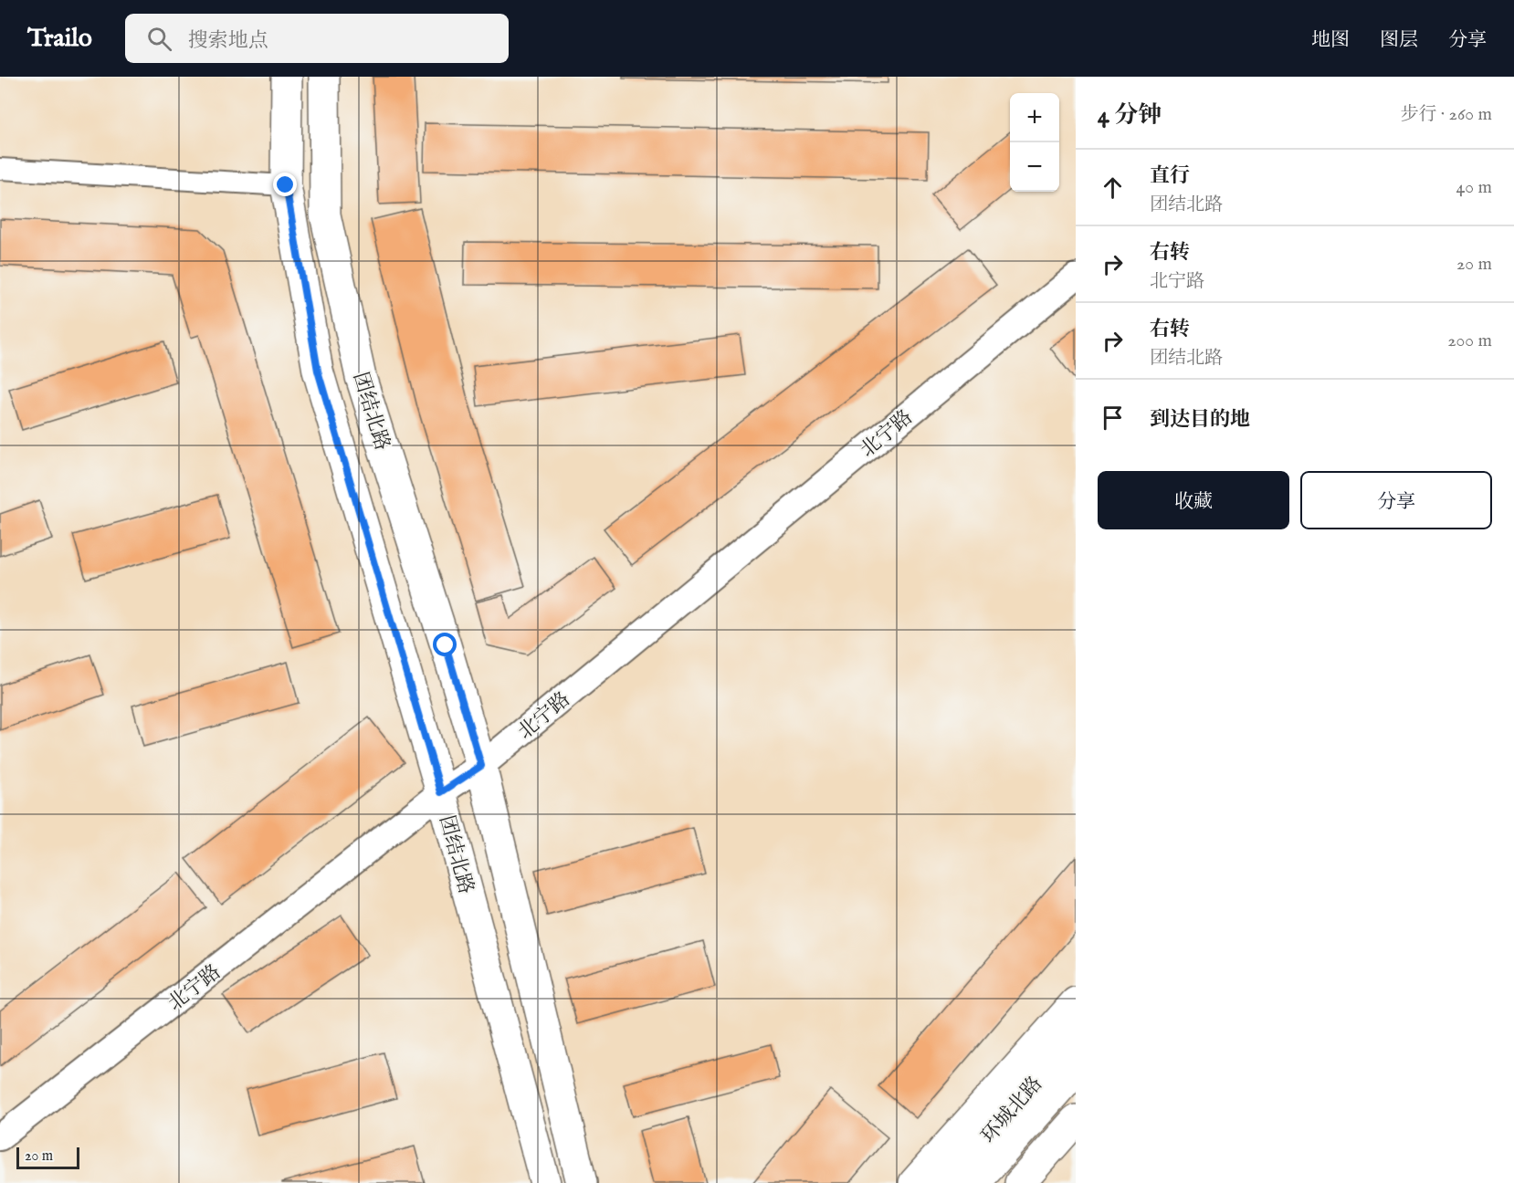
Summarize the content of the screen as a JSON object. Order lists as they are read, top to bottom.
{
  "streets": {
    "main road": ["团结北路", "环城北路"],
    "street": ["北宁路"]
  },
  "crossings": [
    ["团结北路", "北宁路"]
  ],
  "scale_bar": "20 m",
  "page": {
    "header": "Trailo",
    "search": "搜索地点",
    "nav": ["地图", "图层", "分享"],
    "heading": ["4 分钟", "步行 · 260 m"],
    "map_buttons": ["+", "−"],
    "list": [
      ["直行", "团结北路", "40 m"],
      ["右转", "北宁路", "20 m"],
      ["右转", "团结北路", "200 m"],
      "到达目的地"
    ],
    "buttons": ["收藏", "分享"],
    "scale": "20 m"
  }
}
